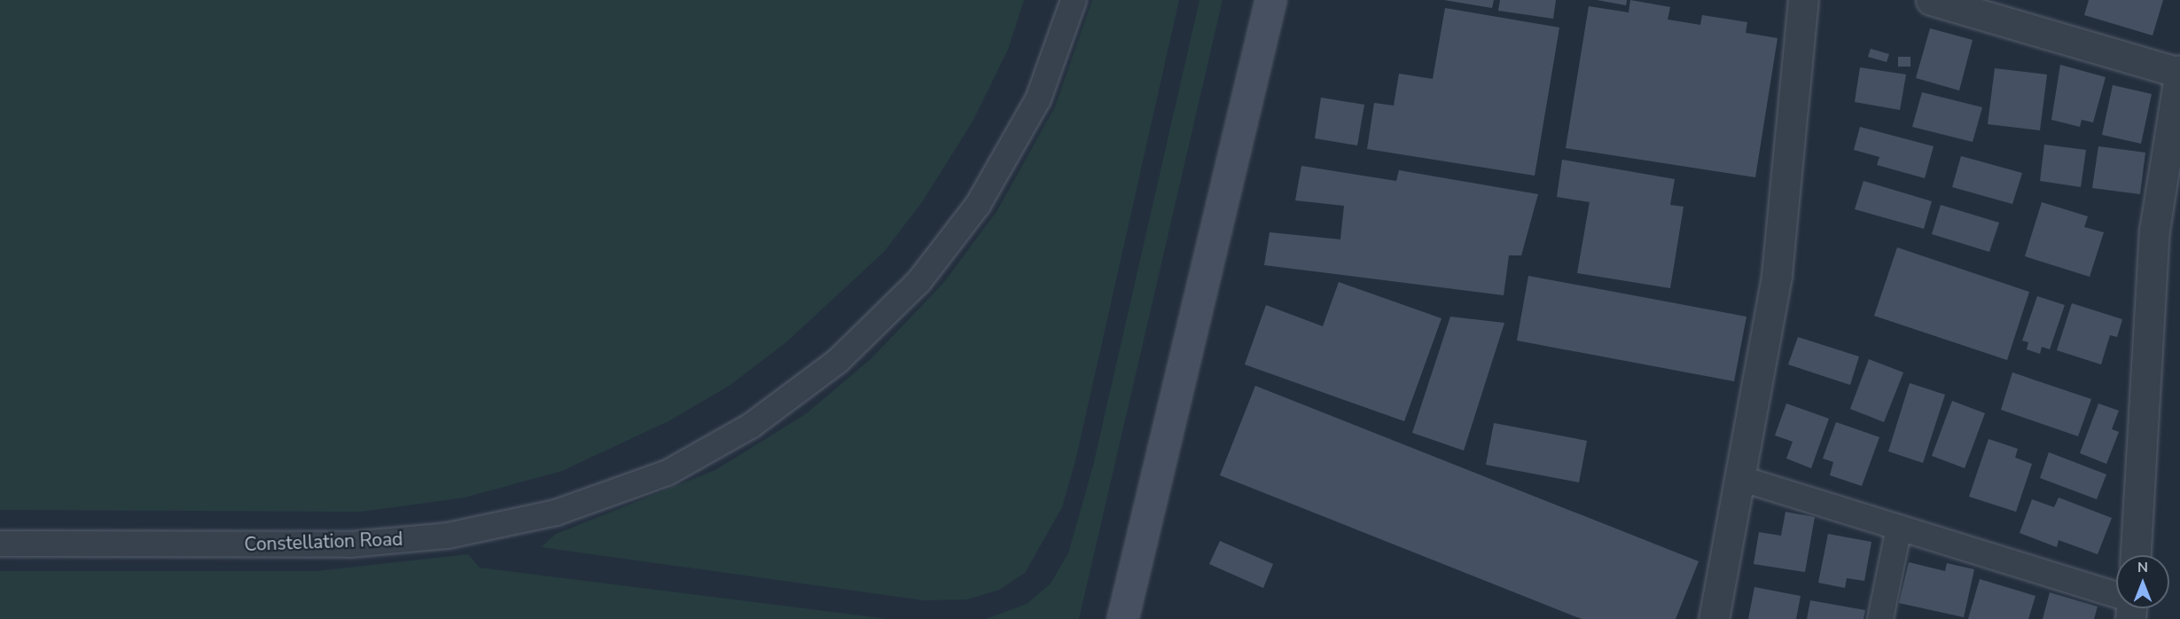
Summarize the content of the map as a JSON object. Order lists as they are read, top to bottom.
{
  "streets": {
    "lane": ["Constellation Road"]
  },
  "north": "top"
}
